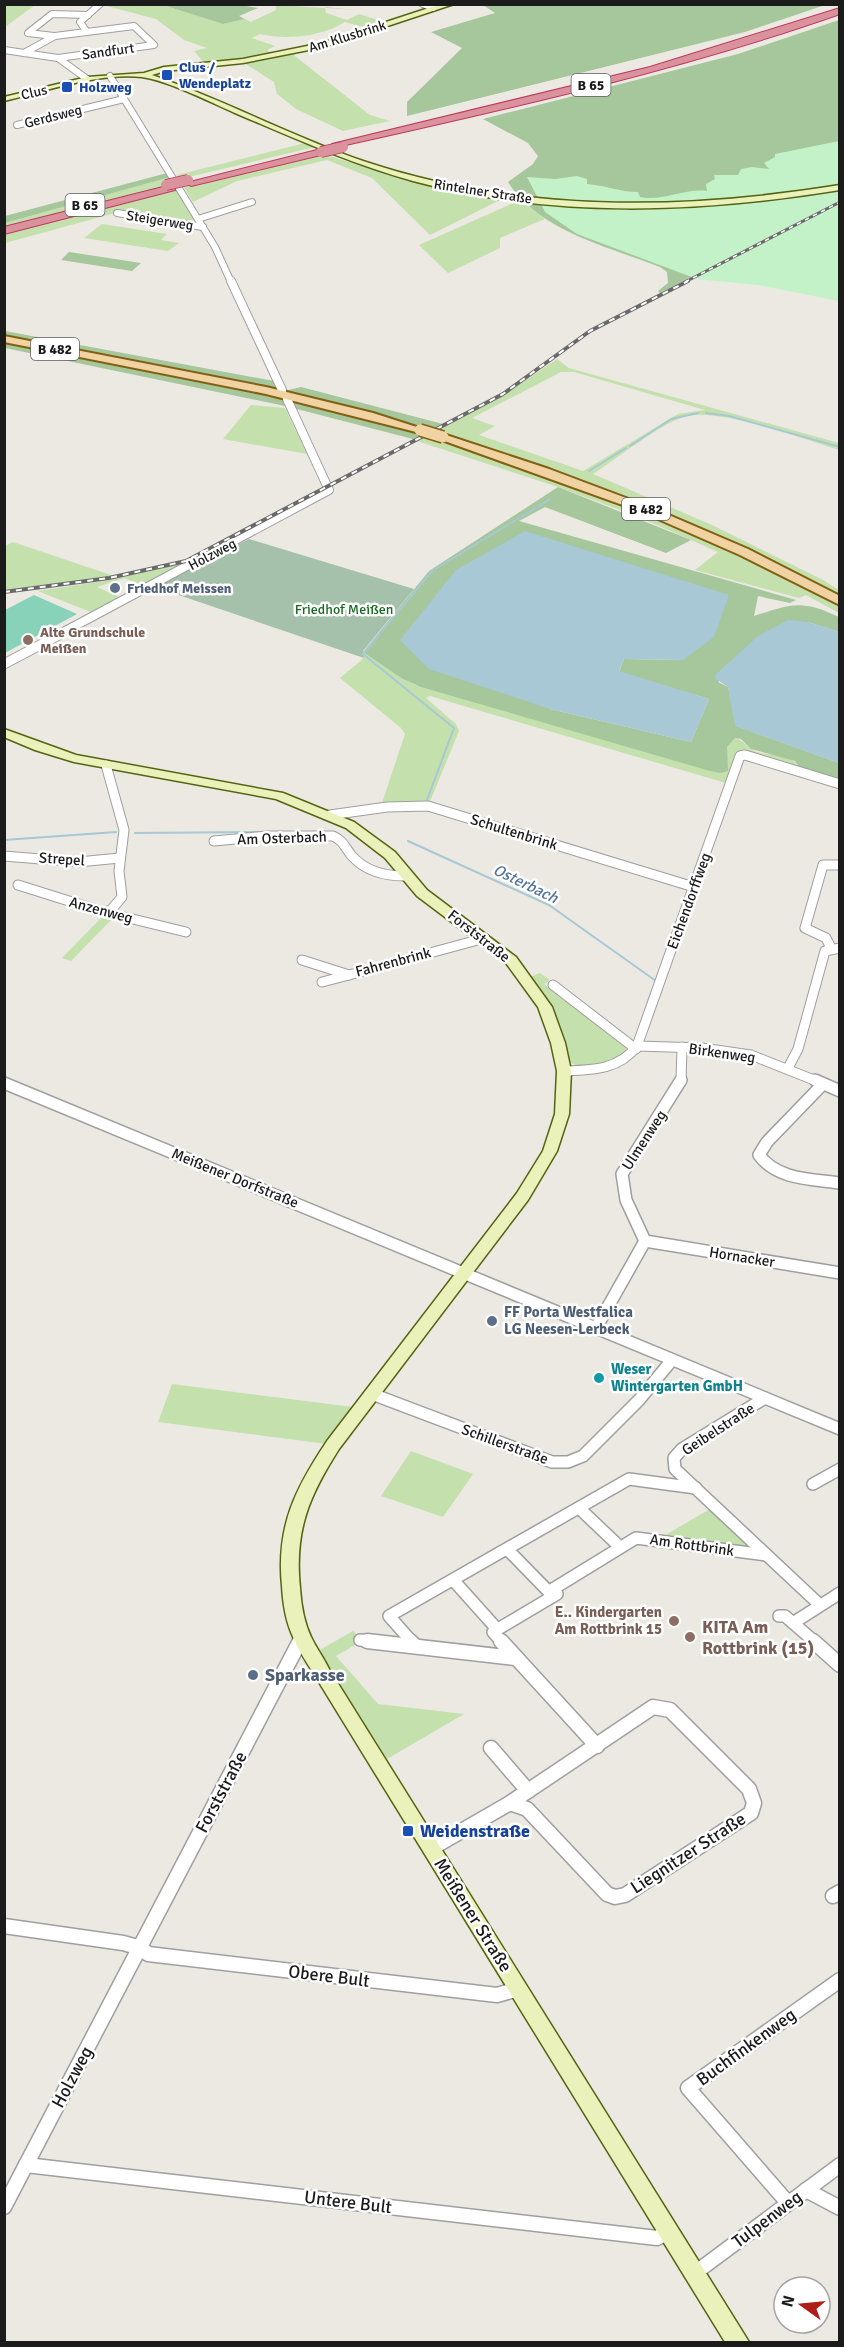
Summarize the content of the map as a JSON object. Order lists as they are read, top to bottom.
{
  "streets": {
    "highway": ["B 65"],
    "main road": ["B 482"],
    "street": [
      "Am Klusbrink",
      "Sandfurt",
      "Clus",
      "Gerdsweg",
      "Rintelner Straße",
      "Steigerweg",
      "Holzweg",
      "Schultenbrink",
      "Am Osterbach",
      "Strepel",
      "Eichendorffweg",
      "Anzenweg",
      "Forststraße",
      "Fahrenbrink",
      "Birkenweg",
      "Ulmenweg",
      "Meißener Dorfstraße",
      "Hornacker",
      "Geibelstraße",
      "Schillerstraße",
      "Am Rottbrink",
      "Liegnitzer Straße",
      "Meißener Straße",
      "Obere Bult",
      "Buchfinkenweg",
      "Untere Bult",
      "Tulpenweg"
    ]
  },
  "crossings": [
    ["Am Klusbrink", "Clus"],
    ["Clus", "Rintelner Straße"],
    ["Holzweg", "Forststraße"],
    ["Holzweg", "Obere Bult"],
    ["Holzweg", "Untere Bult"],
    ["Schultenbrink", "Eichendorffweg"],
    ["Schultenbrink", "Forststraße"],
    ["Am Osterbach", "Forststraße"],
    ["Eichendorffweg", "Birkenweg"],
    ["Forststraße", "Fahrenbrink"],
    ["Forststraße", "Meißener Dorfstraße"],
    ["Forststraße", "Schillerstraße"],
    ["Forststraße", "Meißener Straße"],
    ["Forststraße", "Obere Bult"],
    ["Birkenweg", "Ulmenweg"],
    ["Ulmenweg", "Hornacker"],
    ["Meißener Dorfstraße", "Geibelstraße"],
    ["Meißener Dorfstraße", "Schillerstraße"],
    ["Geibelstraße", "Am Rottbrink"],
    ["Meißener Straße", "Obere Bult"],
    ["Meißener Straße", "Untere Bult"],
    ["Meißener Straße", "Tulpenweg"],
    ["Buchfinkenweg", "Tulpenweg"]
  ],
  "water": ["Osterbach"],
  "parks": ["Friedhof Meißen"],
  "places": {
    "transit": ["Clus / Wendeplatz", "Holzweg", "Weidenstraße"],
    "other": [
      "Friedhof Meissen",
      "Alte Grundschule Meißen",
      "FF Porta Westfalica LG Neesen-Lerbeck",
      "Weser Wintergarten GmbH",
      "E.. Kindergarten Am Rottbrink 15",
      "KITA Am Rottbrink (15)",
      "Sparkasse"
    ]
  },
  "north": "left"
}
